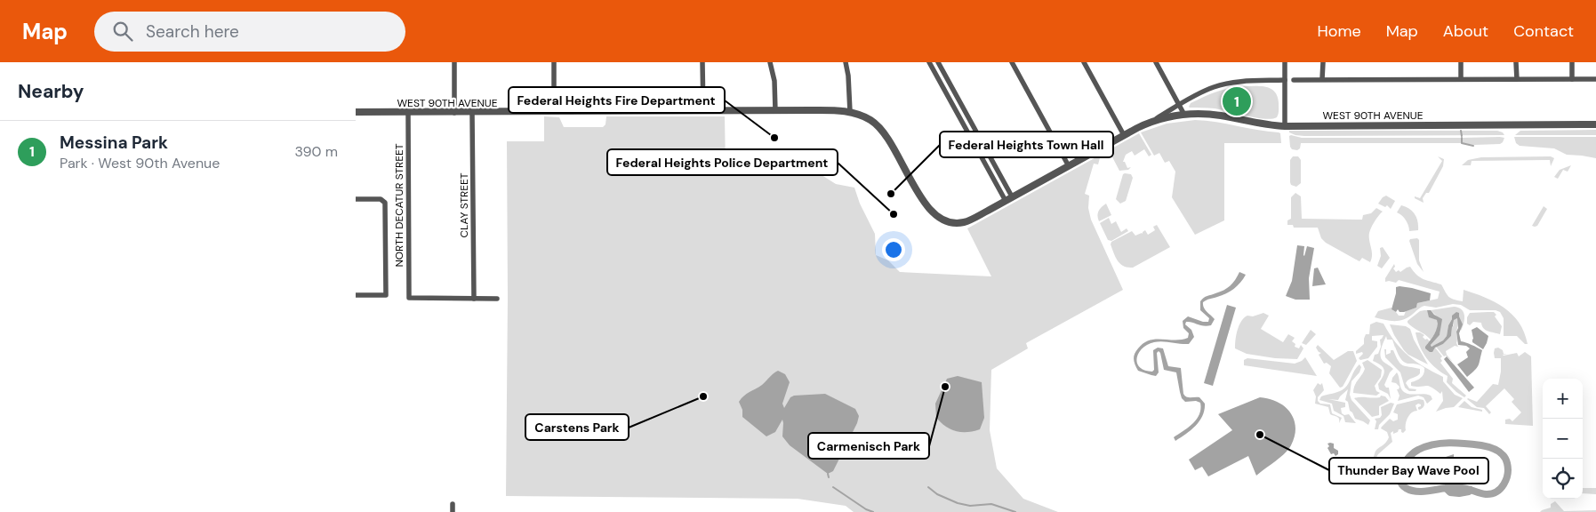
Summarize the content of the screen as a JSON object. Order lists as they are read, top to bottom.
{
  "streets": {
    "street": ["WEST 90TH AVENUE", "NORTH DECATUR STREET", "CLAY STREET"]
  },
  "crossings": [
    ["WEST 90TH AVENUE", "NORTH DECATUR STREET"],
    ["WEST 90TH AVENUE", "CLAY STREET"],
    ["NORTH DECATUR STREET", "CLAY STREET"]
  ],
  "places": [
    "Federal Heights Fire Department",
    "Federal Heights Town Hall",
    "Federal Heights Police Department",
    "Carmenisch Park",
    "Carstens Park",
    "Thunder Bay Wave Pool"
  ],
  "page": {
    "header": "Map",
    "search": "Search here",
    "nav": [
      "Home",
      "Map",
      "About",
      "Contact"
    ],
    "heading": "Nearby",
    "pins": "1",
    "list": [
      {
        "mark": "1",
        "name": "Messina Park",
        "note": "Park · West 90th Avenue",
        "value": "390 m"
      }
    ],
    "map_buttons": ["+", "−"]
  }
}
